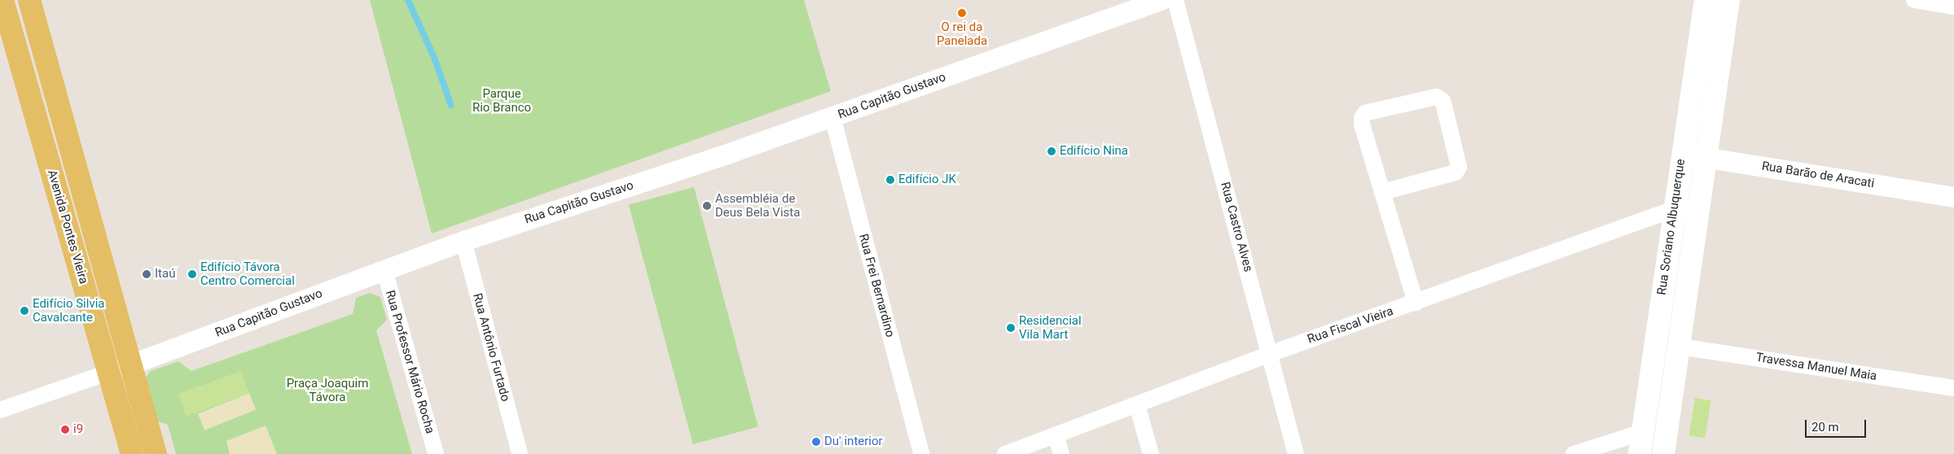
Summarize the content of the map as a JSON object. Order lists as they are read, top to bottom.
{
  "streets": {
    "main road": ["Avenida Pontes Vieira", "Rua Soriano Albuquerque"],
    "street": [
      "Rua Capitão Gustavo",
      "Rua Barão de Aracati",
      "Rua Castro Alves",
      "Rua Frei Bernardino",
      "Rua Fiscal Vieira",
      "Rua Antônio Furtado",
      "Rua Professor Mário Rocha",
      "Travessa Manuel Maia"
    ]
  },
  "crossings": [
    ["Rua Capitão Gustavo", "Avenida Pontes Vieira"],
    ["Rua Capitão Gustavo", "Rua Frei Bernardino"],
    ["Rua Capitão Gustavo", "Rua Antônio Furtado"],
    ["Rua Capitão Gustavo", "Rua Professor Mário Rocha"],
    ["Rua Barão de Aracati", "Rua Soriano Albuquerque"],
    ["Rua Castro Alves", "Rua Fiscal Vieira"],
    ["Rua Soriano Albuquerque", "Rua Fiscal Vieira"],
    ["Rua Soriano Albuquerque", "Travessa Manuel Maia"]
  ],
  "parks": ["Parque Rio Branco", "Praça Joaquim Távora"],
  "places": [
    "O rei da Panelada",
    "Edifício Nina",
    "Edifício JK",
    "Assembléia de Deus Bela Vista",
    "Itaú",
    "Edifício Távora Centro Comercial",
    "Edifício Silvia Cavalcante",
    "Residencial Vila Mart",
    "i9",
    "Du' interior"
  ],
  "scale_bar": "20 m"
}
